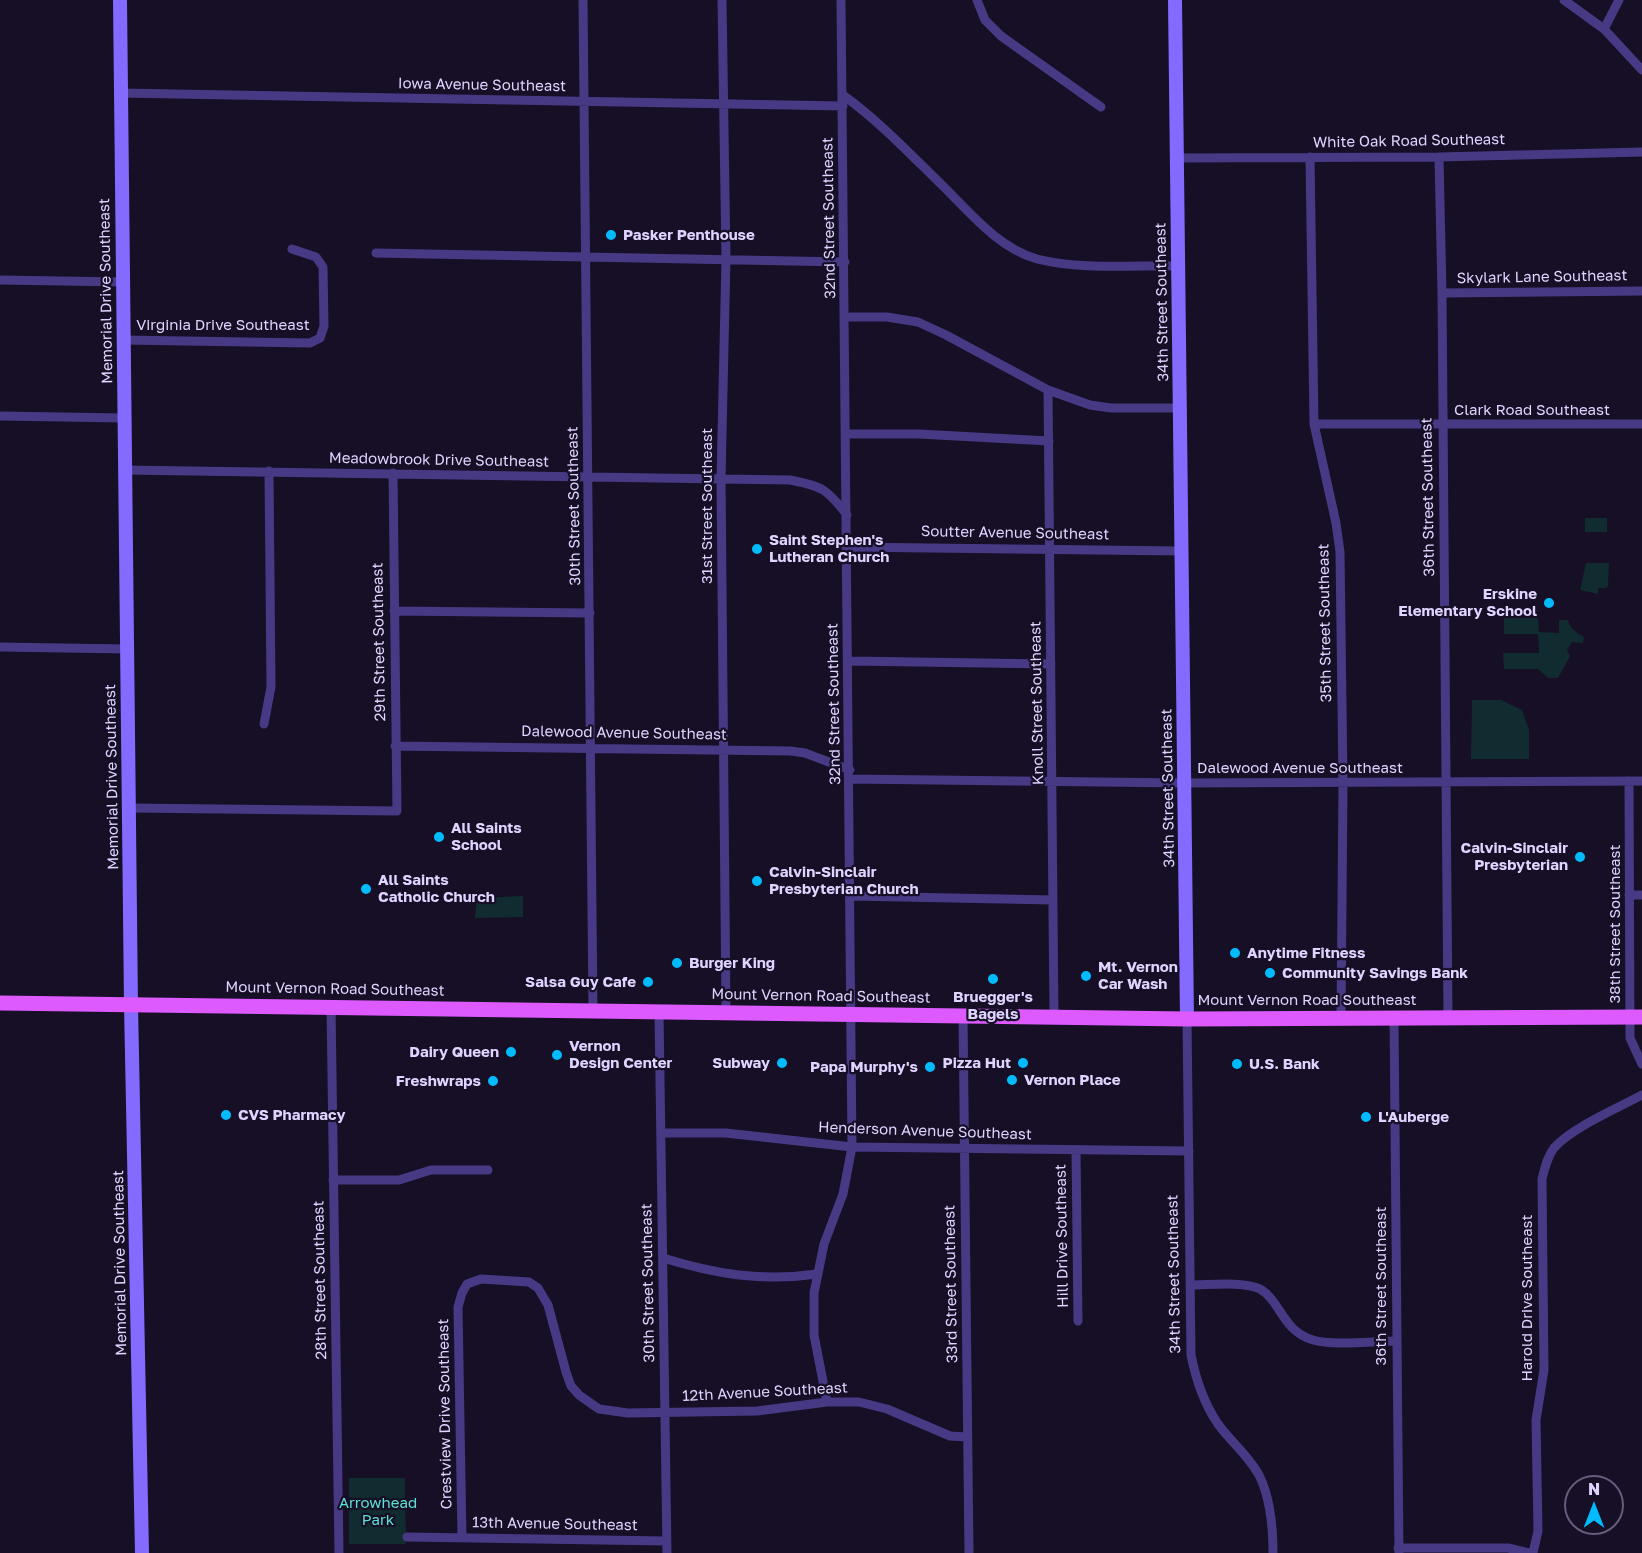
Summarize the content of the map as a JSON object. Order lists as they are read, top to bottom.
{
  "streets": {
    "main road": ["Mount Vernon Road Southeast"],
    "street": [
      "Iowa Avenue Southeast",
      "White Oak Road Southeast",
      "32nd Street Southeast",
      "Skylark Lane Southeast",
      "Memorial Drive Southeast",
      "34th Street Southeast",
      "Virginia Drive Southeast",
      "Clark Road Southeast",
      "Meadowbrook Drive Southeast",
      "36th Street Southeast",
      "30th Street Southeast",
      "31st Street Southeast",
      "Soutter Avenue Southeast",
      "35th Street Southeast",
      "29th Street Southeast",
      "Knoll Street Southeast",
      "Dalewood Avenue Southeast",
      "38th Street Southeast",
      "Henderson Avenue Southeast",
      "Hill Drive Southeast",
      "28th Street Southeast",
      "33rd Street Southeast",
      "Harold Drive Southeast",
      "12th Avenue Southeast",
      "Crestview Drive Southeast",
      "13th Avenue Southeast"
    ]
  },
  "crossings": [
    ["Iowa Avenue Southeast", "32nd Street Southeast"],
    ["Iowa Avenue Southeast", "Memorial Drive Southeast"],
    ["Iowa Avenue Southeast", "30th Street Southeast"],
    ["Iowa Avenue Southeast", "31st Street Southeast"],
    ["White Oak Road Southeast", "34th Street Southeast"],
    ["White Oak Road Southeast", "36th Street Southeast"],
    ["White Oak Road Southeast", "35th Street Southeast"],
    ["32nd Street Southeast", "Meadowbrook Drive Southeast"],
    ["32nd Street Southeast", "Soutter Avenue Southeast"],
    ["32nd Street Southeast", "Dalewood Avenue Southeast"],
    ["32nd Street Southeast", "Mount Vernon Road Southeast"],
    ["32nd Street Southeast", "Henderson Avenue Southeast"],
    ["32nd Street Southeast", "12th Avenue Southeast"],
    ["Skylark Lane Southeast", "36th Street Southeast"],
    ["Memorial Drive Southeast", "Virginia Drive Southeast"],
    ["Memorial Drive Southeast", "Meadowbrook Drive Southeast"],
    ["Memorial Drive Southeast", "29th Street Southeast"],
    ["Memorial Drive Southeast", "Mount Vernon Road Southeast"],
    ["34th Street Southeast", "Soutter Avenue Southeast"],
    ["34th Street Southeast", "Dalewood Avenue Southeast"],
    ["34th Street Southeast", "Mount Vernon Road Southeast"],
    ["34th Street Southeast", "Henderson Avenue Southeast"],
    ["Clark Road Southeast", "36th Street Southeast"],
    ["Clark Road Southeast", "35th Street Southeast"],
    ["Meadowbrook Drive Southeast", "30th Street Southeast"],
    ["Meadowbrook Drive Southeast", "31st Street Southeast"],
    ["Meadowbrook Drive Southeast", "29th Street Southeast"],
    ["36th Street Southeast", "Dalewood Avenue Southeast"],
    ["36th Street Southeast", "Mount Vernon Road Southeast"],
    ["30th Street Southeast", "Dalewood Avenue Southeast"],
    ["30th Street Southeast", "Mount Vernon Road Southeast"],
    ["30th Street Southeast", "Henderson Avenue Southeast"],
    ["30th Street Southeast", "12th Avenue Southeast"],
    ["30th Street Southeast", "Crestview Drive Southeast"],
    ["30th Street Southeast", "13th Avenue Southeast"],
    ["31st Street Southeast", "Dalewood Avenue Southeast"],
    ["31st Street Southeast", "Mount Vernon Road Southeast"],
    ["Soutter Avenue Southeast", "Knoll Street Southeast"],
    ["35th Street Southeast", "Dalewood Avenue Southeast"],
    ["35th Street Southeast", "Mount Vernon Road Southeast"],
    ["29th Street Southeast", "Dalewood Avenue Southeast"],
    ["Knoll Street Southeast", "Dalewood Avenue Southeast"],
    ["Knoll Street Southeast", "Mount Vernon Road Southeast"],
    ["Dalewood Avenue Southeast", "38th Street Southeast"],
    ["38th Street Southeast", "Mount Vernon Road Southeast"],
    ["Mount Vernon Road Southeast", "28th Street Southeast"],
    ["Mount Vernon Road Southeast", "33rd Street Southeast"],
    ["Henderson Avenue Southeast", "Hill Drive Southeast"],
    ["Henderson Avenue Southeast", "33rd Street Southeast"],
    ["33rd Street Southeast", "12th Avenue Southeast"],
    ["12th Avenue Southeast", "Crestview Drive Southeast"],
    ["Crestview Drive Southeast", "13th Avenue Southeast"]
  ],
  "parks": ["Arrowhead Park"],
  "places": [
    "Pasker Penthouse",
    "Saint Stephen's Lutheran Church",
    "Erskine Elementary School",
    "All Saints School",
    "Calvin-Sinclair Presbyterian",
    "Calvin-Sinclair Presbyterian Church",
    "All Saints Catholic Church",
    "Anytime Fitness",
    "Burger King",
    "Community Savings Bank",
    "Mt. Vernon Car Wash",
    "Bruegger's Bagels",
    "Salsa Guy Cafe",
    "Dairy Queen",
    "Vernon Design Center",
    "Subway",
    "Pizza Hut",
    "U.S. Bank",
    "Papa Murphy's",
    "Vernon Place",
    "Freshwraps",
    "CVS Pharmacy",
    "L'Auberge"
  ],
  "north": "top"
}
